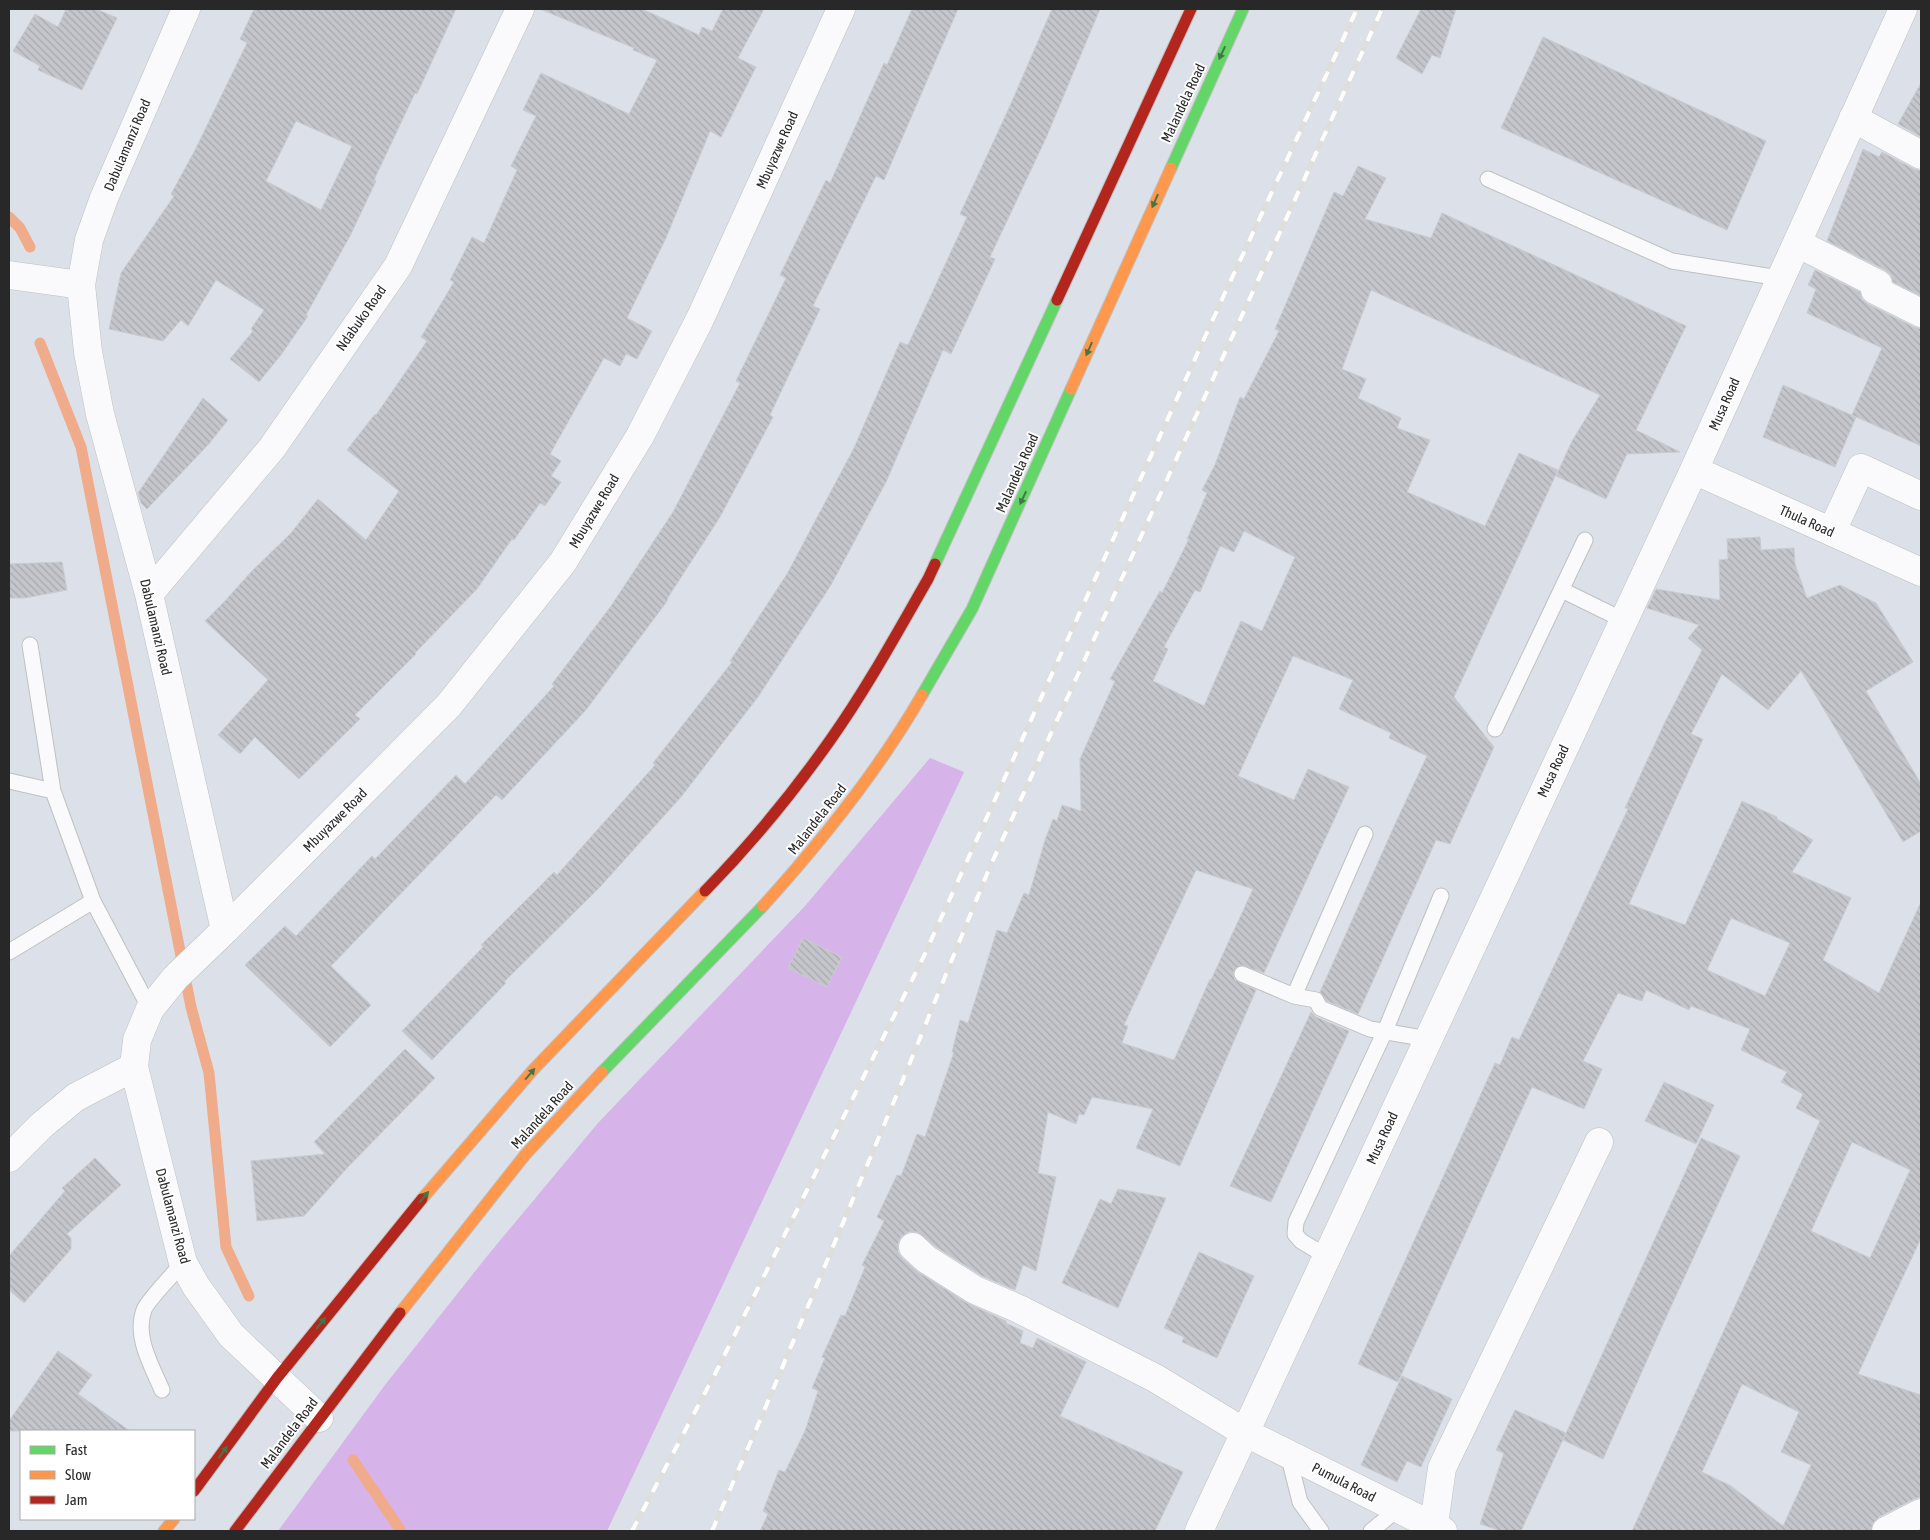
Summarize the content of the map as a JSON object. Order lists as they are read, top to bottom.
{
  "streets": {
    "main road": ["Malandela Road"],
    "street": [
      "Dabulamanzi Road",
      "Mbuyazwe Road",
      "Ndabuko Road",
      "Musa Road",
      "Thula Road",
      "Pumula Road"
    ]
  },
  "crossings": [
    ["Malandela Road", "Dabulamanzi Road"],
    ["Dabulamanzi Road", "Mbuyazwe Road"],
    ["Dabulamanzi Road", "Ndabuko Road"],
    ["Musa Road", "Thula Road"],
    ["Musa Road", "Pumula Road"]
  ],
  "legend": ["Fast", "Slow", "Jam"]
}
